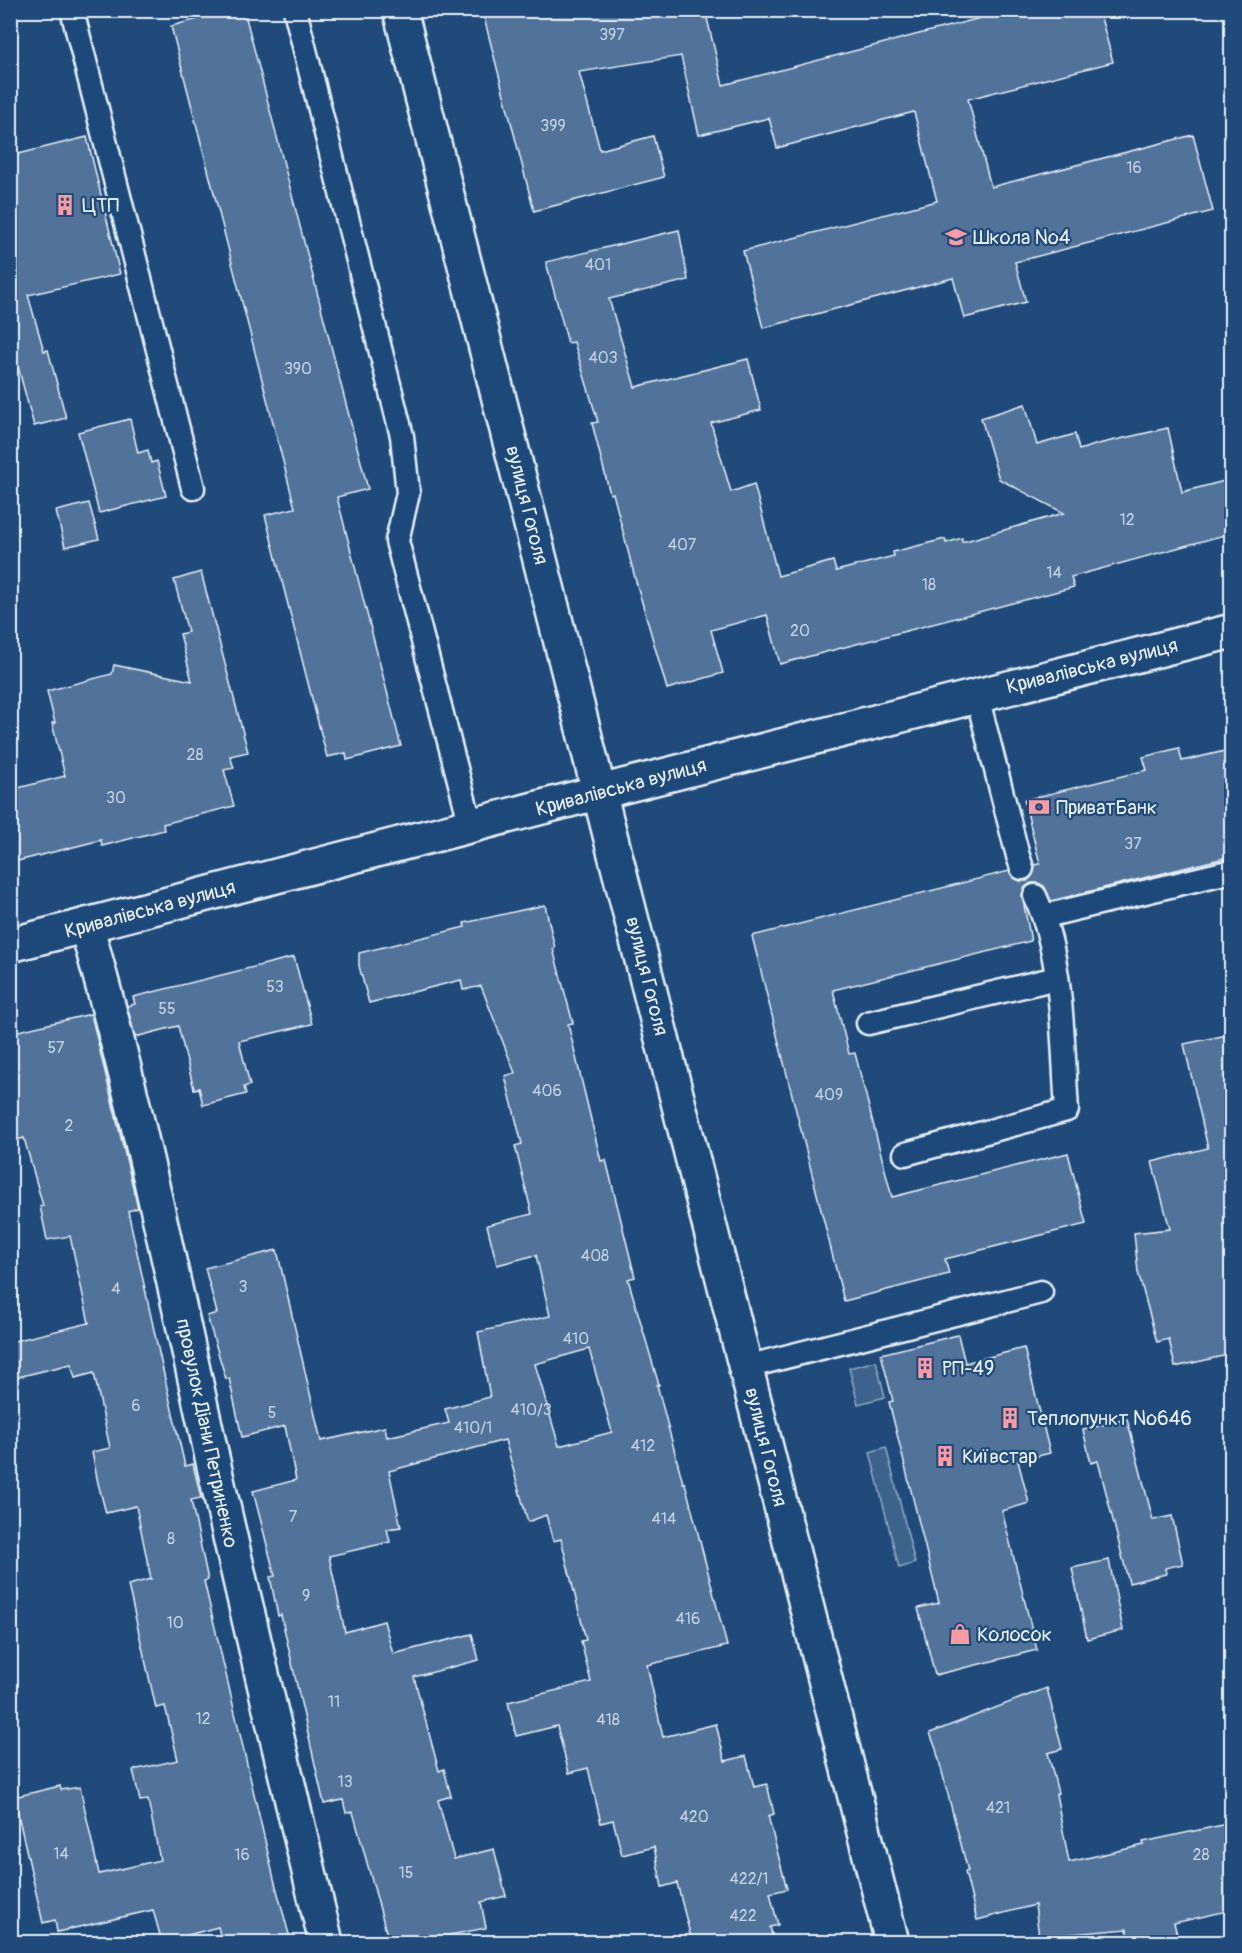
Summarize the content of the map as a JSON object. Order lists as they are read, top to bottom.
{
  "streets": {
    "street": ["вулиця Гоголя", "Кривалівська вулиця", "провулок Діани Петриненко"]
  },
  "crossings": [
    ["вулиця Гоголя", "Кривалівська вулиця"],
    ["Кривалівська вулиця", "провулок Діани Петриненко"]
  ],
  "places": {
    "building": [
      "ЦТП",
      "РП-49",
      "Теплопункт №646",
      "Київстар"
    ],
    "school or university": ["Школа №4"],
    "bank": ["ПриватБанк"],
    "shop": ["Колосок"]
  },
  "house_numbers": [
    "397",
    "399",
    "16",
    "401",
    "403",
    "390",
    "12",
    "407",
    "14",
    "18",
    "20",
    "28",
    "30",
    "37",
    "53",
    "55",
    "57",
    "406",
    "409",
    "2",
    "408",
    "3",
    "4",
    "410",
    "6",
    "410/3",
    "5",
    "410/1",
    "412",
    "7",
    "414",
    "8",
    "9",
    "416",
    "10",
    "11",
    "12",
    "418",
    "13",
    "421",
    "420",
    "14",
    "16",
    "28",
    "15",
    "422/1",
    "422"
  ]
}
